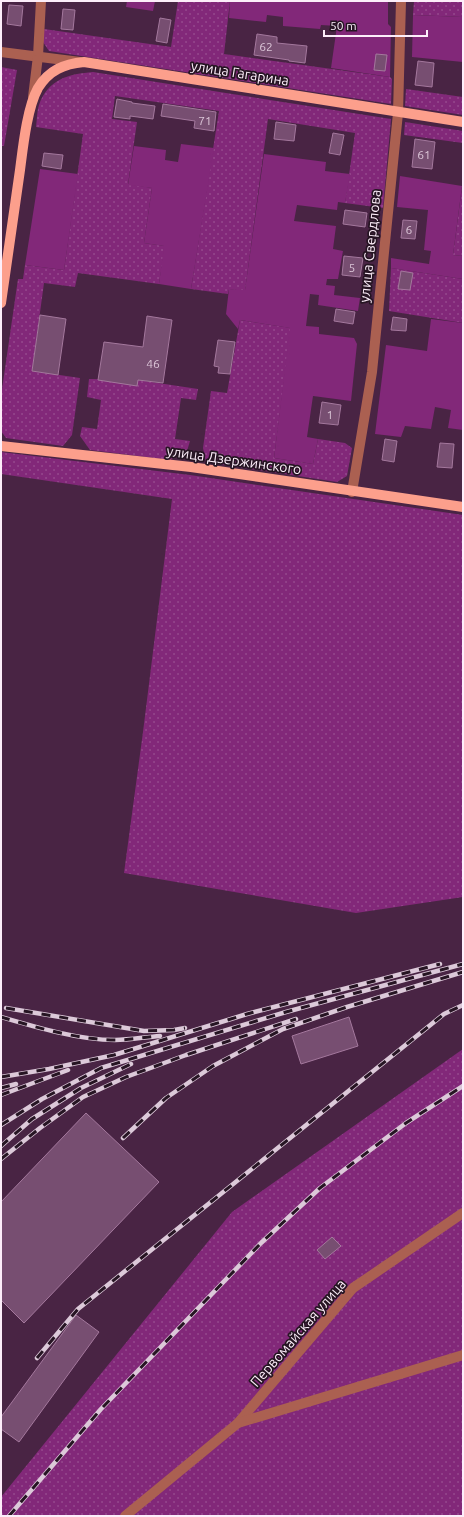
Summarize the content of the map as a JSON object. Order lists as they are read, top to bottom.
{
  "streets": {
    "main road": ["улица Гагарина", "улица Дзержинского"],
    "street": ["улица Свердлова", "Первомайская улица"]
  },
  "crossings": [
    ["улица Гагарина", "улица Свердлова"],
    ["улица Свердлова", "улица Дзержинского"]
  ],
  "house_numbers": [
    "62",
    "71",
    "61",
    "6",
    "5",
    "46",
    "1"
  ],
  "scale_bar": "50 m"
}
